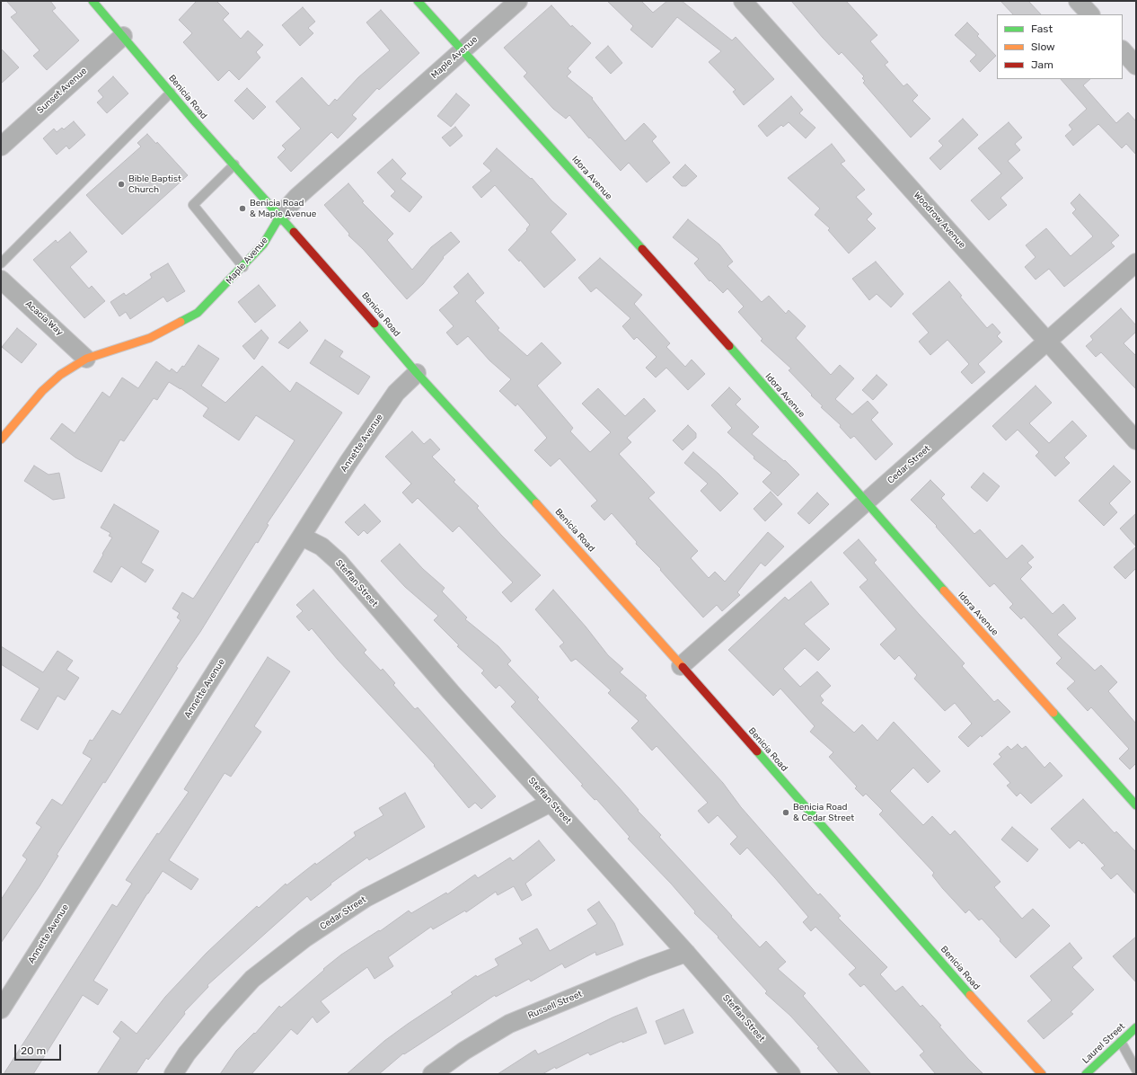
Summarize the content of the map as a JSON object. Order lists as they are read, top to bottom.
{
  "streets": {
    "street": [
      "Maple Avenue",
      "Sunset Avenue",
      "Benicia Road",
      "Idora Avenue",
      "Woodrow Avenue",
      "Acacia Way",
      "Annette Avenue",
      "Cedar Street",
      "Steffan Street",
      "Russell Street",
      "Laurel Street"
    ]
  },
  "crossings": [
    ["Maple Avenue", "Benicia Road"],
    ["Maple Avenue", "Idora Avenue"],
    ["Maple Avenue", "Acacia Way"],
    ["Sunset Avenue", "Benicia Road"],
    ["Benicia Road", "Annette Avenue"],
    ["Benicia Road", "Cedar Street"],
    ["Idora Avenue", "Cedar Street"],
    ["Woodrow Avenue", "Cedar Street"],
    ["Annette Avenue", "Steffan Street"],
    ["Cedar Street", "Steffan Street"],
    ["Steffan Street", "Russell Street"]
  ],
  "places": ["Bible Baptist Church", "Benicia Road & Maple Avenue", "Benicia Road & Cedar Street"],
  "legend": ["Fast", "Slow", "Jam"],
  "scale_bar": "20 m"
}
